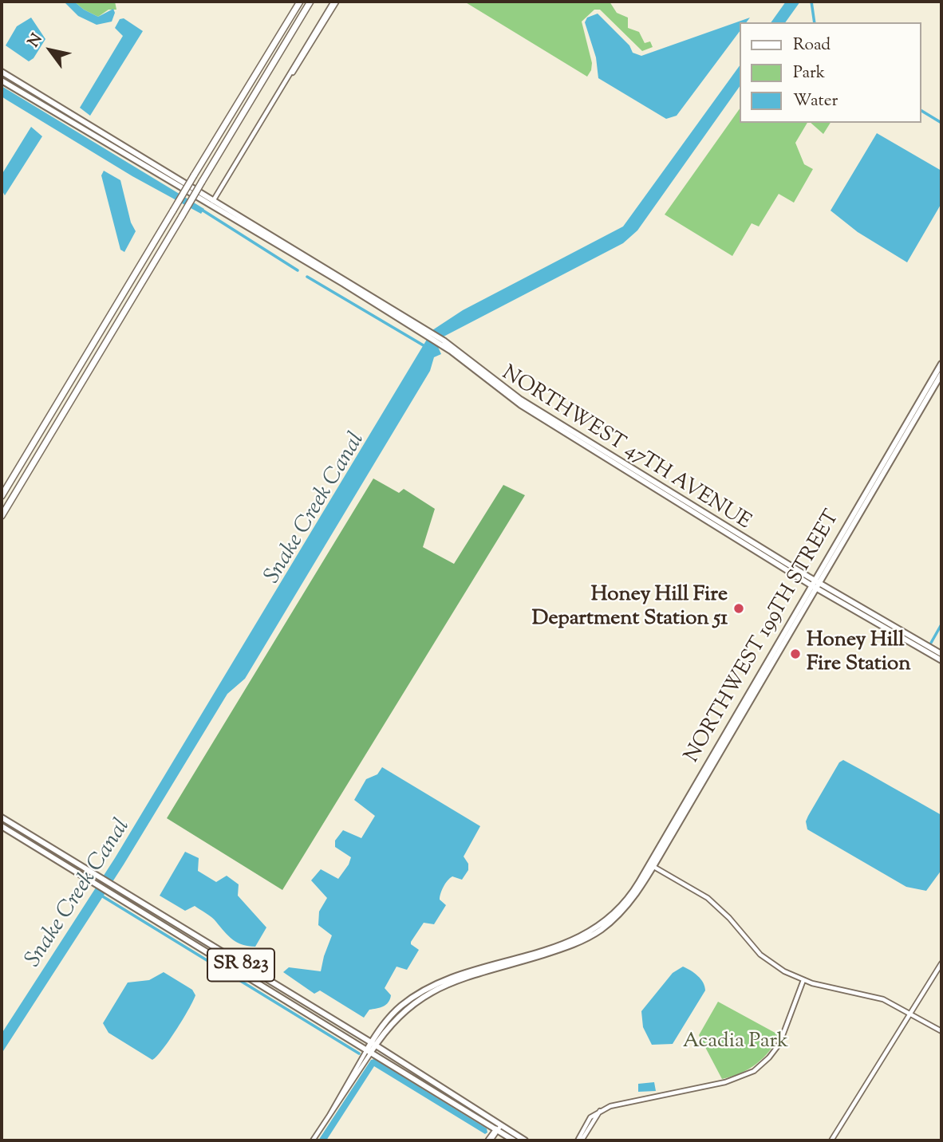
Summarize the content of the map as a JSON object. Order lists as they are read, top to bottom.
{
  "streets": {
    "main road": ["NORTHWEST 47TH AVENUE", "NORTHWEST 199TH STREET", "SR 823"]
  },
  "crossings": [
    ["NORTHWEST 47TH AVENUE", "NORTHWEST 199TH STREET"],
    ["NORTHWEST 199TH STREET", "SR 823"]
  ],
  "water": ["Snake Creek Canal"],
  "parks": ["Acadia Park"],
  "places": ["Honey Hill Fire Department Station 51", "Honey Hill Fire Station"],
  "legend": ["Road", "Park", "Water"],
  "north": "top left"
}
